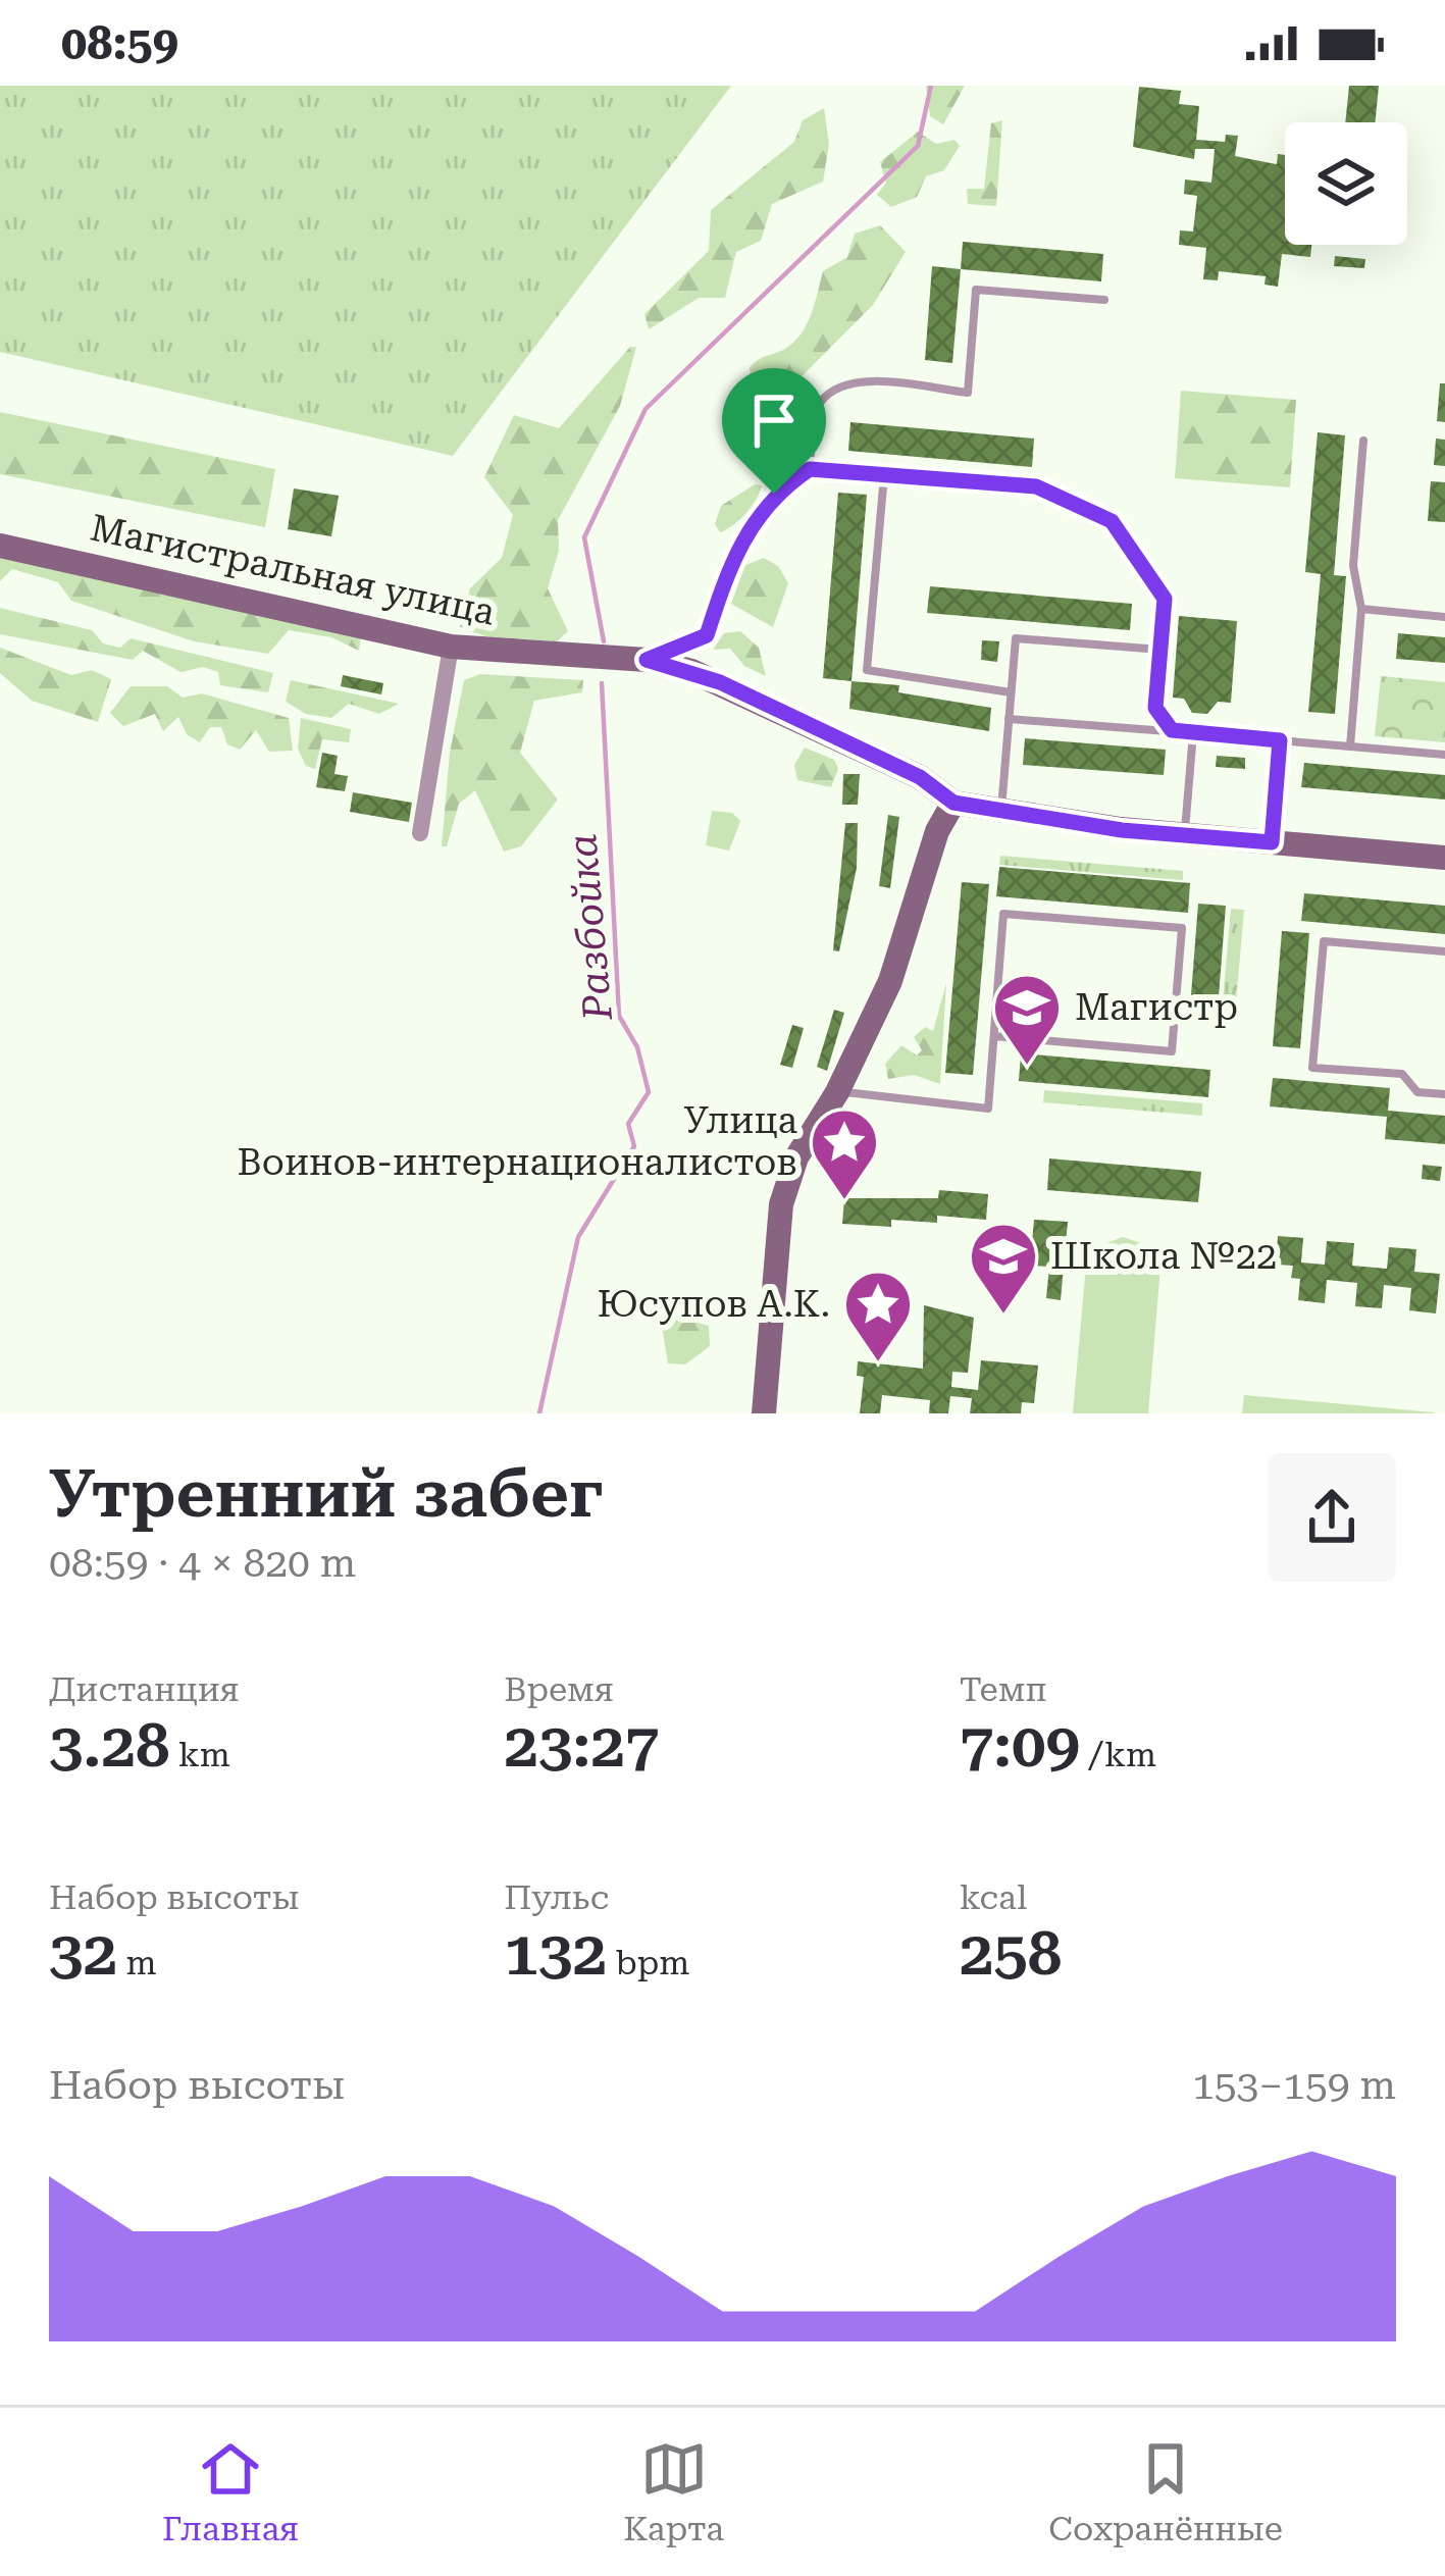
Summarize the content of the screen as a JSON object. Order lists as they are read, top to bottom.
{
  "streets": {
    "street": ["Магистральная улица"]
  },
  "water": ["Разбойка"],
  "places": {
    "school or university": ["Магистр", "Школа №22"],
    "place": ["Улица Воинов-интернационалистов", "Юсупов А.К."]
  },
  "page": {
    "status": "08:59",
    "heading": ["Утренний забег", "08:59 · 4 × 820 m"],
    "stats": [
      ["Дистанция", "3.28 km"],
      ["Время", "23:27"],
      ["Темп", "7:09 /km"],
      ["Набор высоты", "32 m"],
      ["Пульс", "132 bpm"],
      ["kcal", "258"]
    ],
    "chart": ["Набор высоты", "153–159 m"],
    "tabs": ["Главная", "Карта", "Сохранённые"]
  }
}
